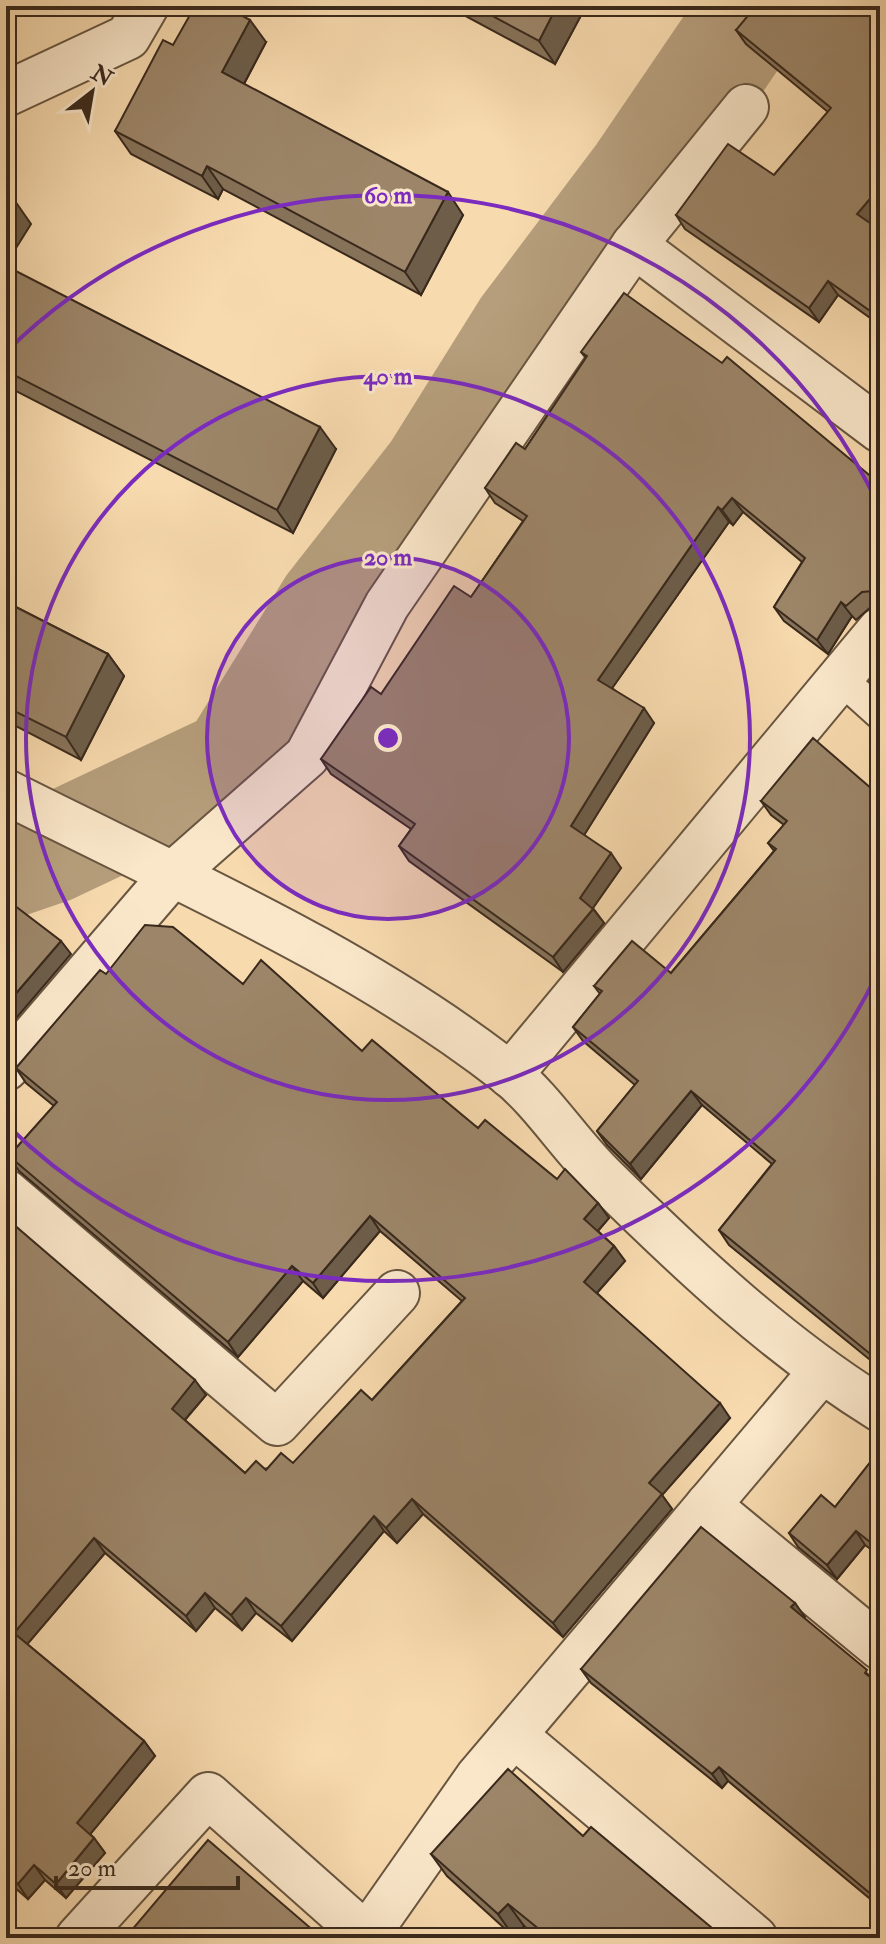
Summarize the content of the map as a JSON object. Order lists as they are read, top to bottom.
{
  "scale_bar": "20 m",
  "north": "top right",
  "rings": ["60 m", "40 m", "20 m"]
}
